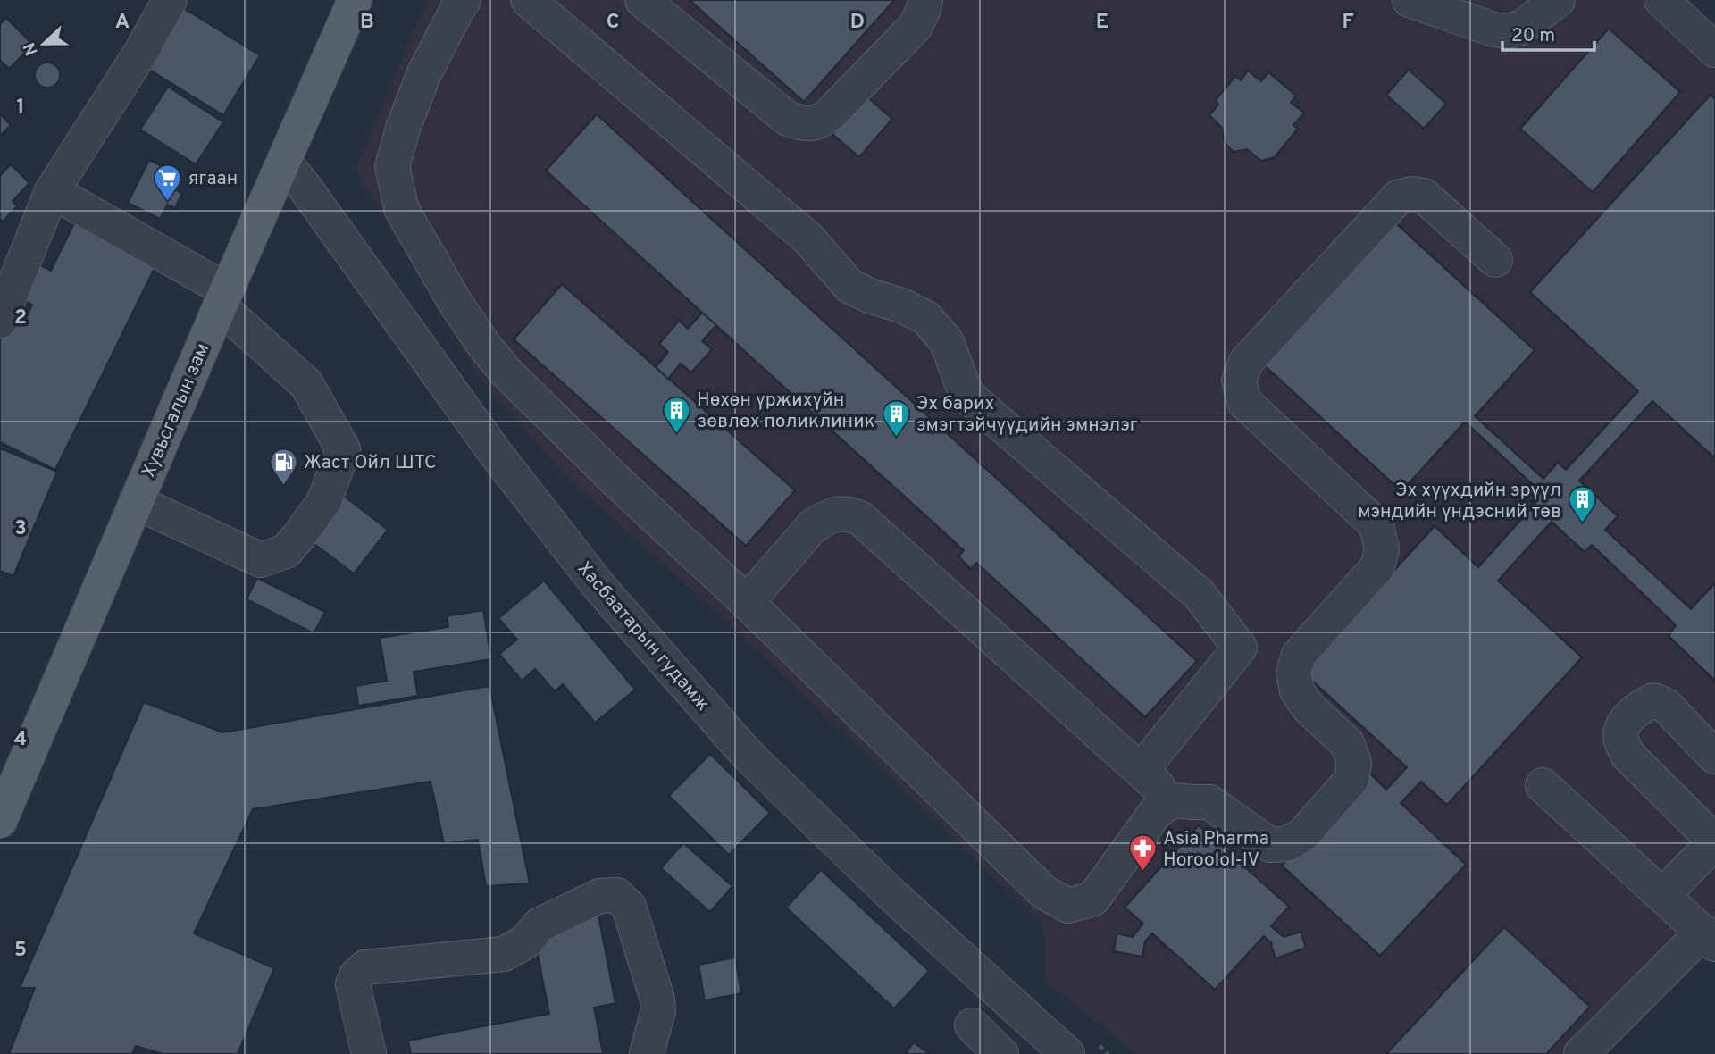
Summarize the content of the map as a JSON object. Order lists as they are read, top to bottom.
{
  "streets": {
    "main road": ["Хувьсгалын зам"],
    "street": ["Хасбаатарын гудамж"]
  },
  "crossings": [
    ["Хувьсгалын зам", "Хасбаатарын гудамж"]
  ],
  "places": {
    "supermarket": ["ягаан"],
    "building": ["Нөхөн үржихүйн зөвлөх поликлиник", "Эх барих эмэгтэйчүүдийн эмнэлэг", "Эх хүүхдийн эрүүл мэндийн үндэсний төв"],
    "fuel station": ["Жаст Ойл ШТС"],
    "pharmacy": ["Asia Pharma Horoolol-IV"]
  },
  "scale_bar": "20 m",
  "north": "left",
  "grid": {
    "columns": [
      "A",
      "B",
      "C",
      "D",
      "E",
      "F"
    ],
    "rows": [
      "1",
      "2",
      "3",
      "4",
      "5"
    ]
  }
}
